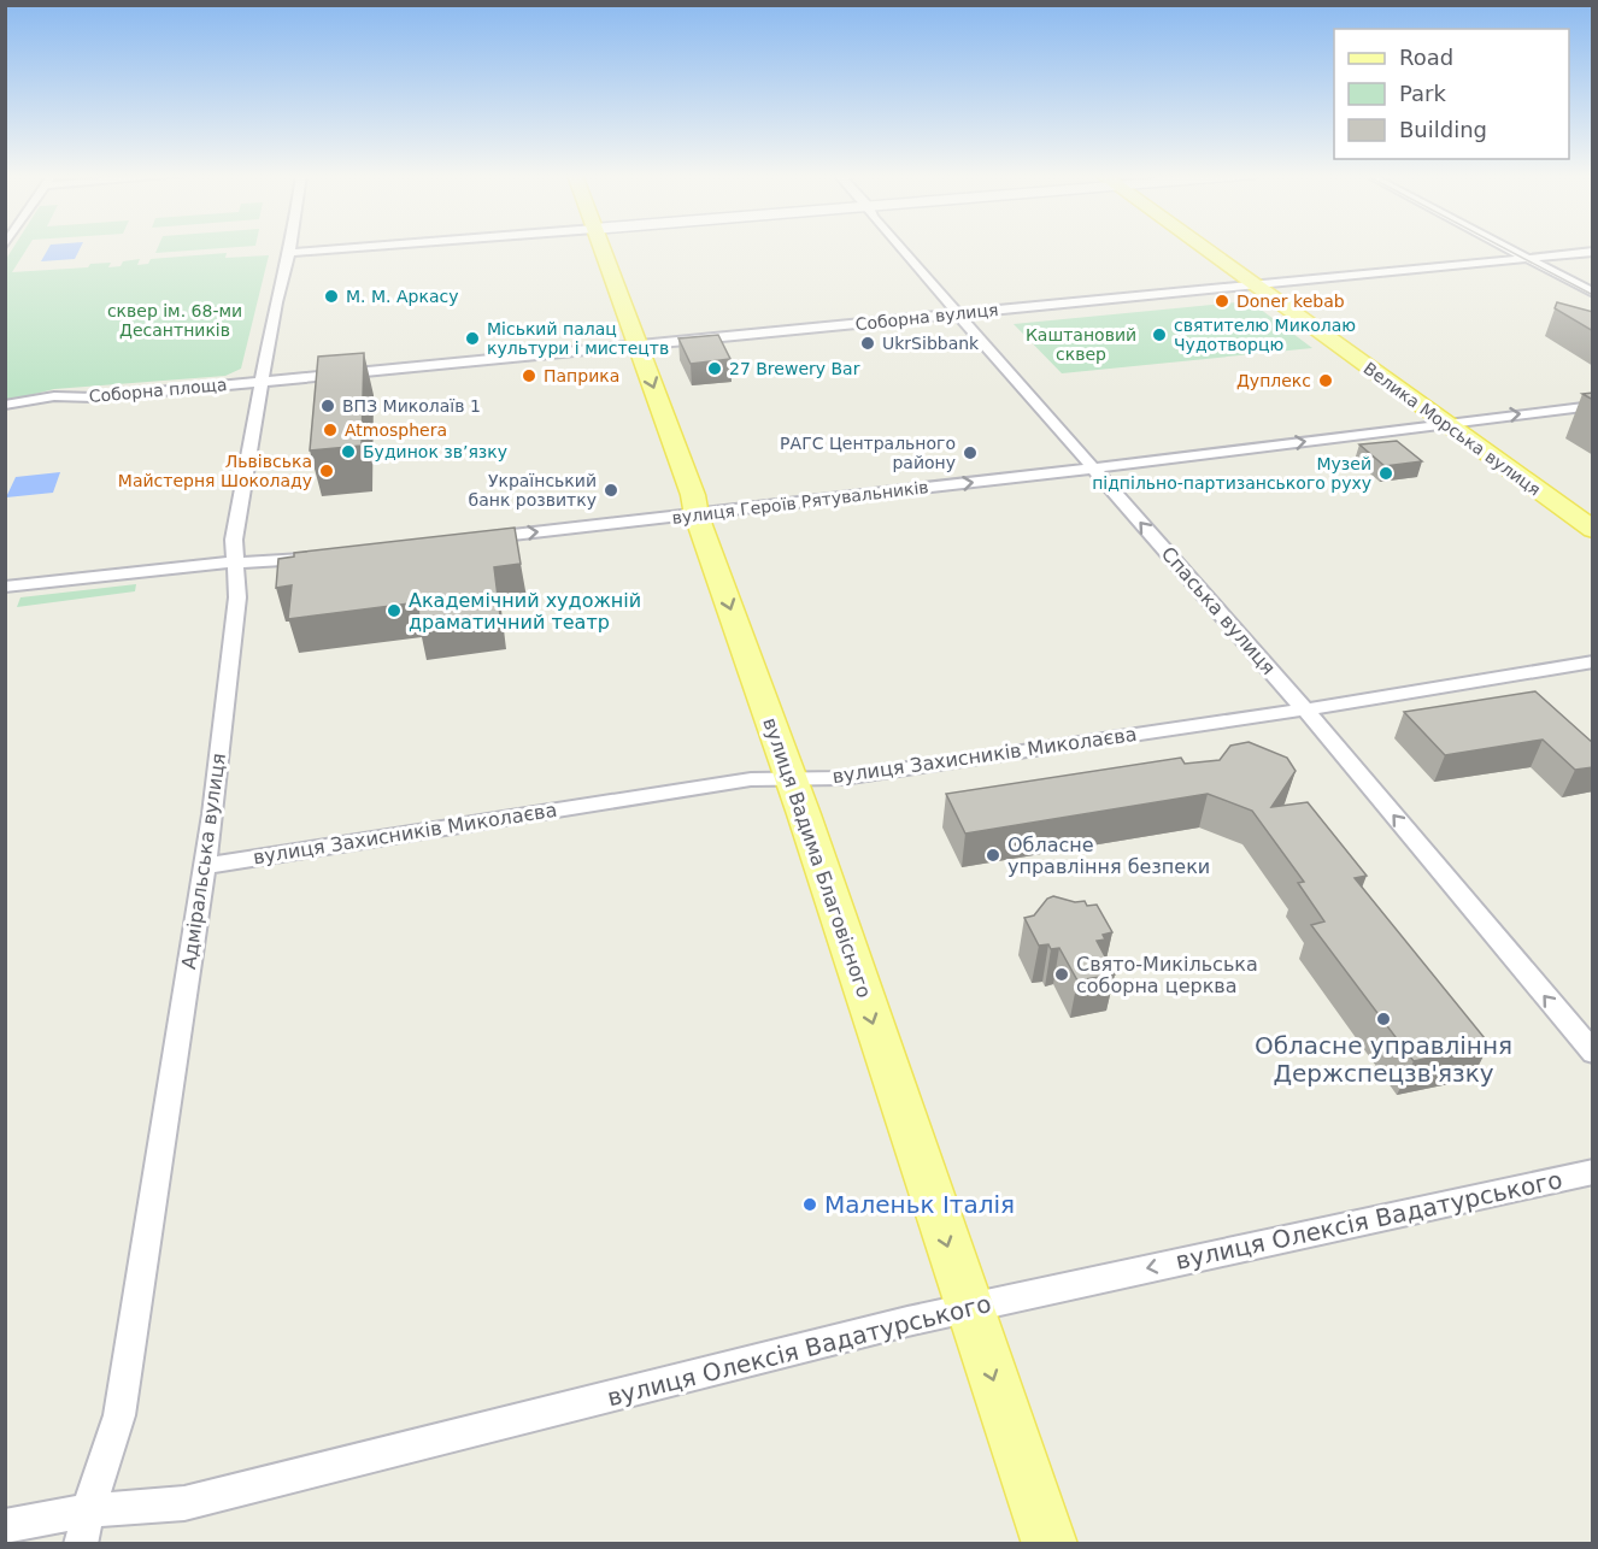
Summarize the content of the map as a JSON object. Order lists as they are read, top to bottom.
{
  "streets": {
    "main road": ["Велика Морська вулиця", "вулиця Вадима Благовісного"],
    "street": [
      "Соборна вулиця",
      "Соборна площа",
      "вулиця Героїв Рятувальників",
      "Спаська вулиця",
      "вулиця Захисників Миколаєва",
      "Адміральська вулиця",
      "вулиця Олексія Вадатурського"
    ]
  },
  "crossings": [
    ["Соборна вулиця", "Соборна площа"],
    ["Соборна вулиця", "Велика Морська вулиця"],
    ["Соборна вулиця", "Спаська вулиця"],
    ["Соборна вулиця", "вулиця Вадима Благовісного"],
    ["Соборна вулиця", "Адміральська вулиця"],
    ["Соборна площа", "Адміральська вулиця"],
    ["Велика Морська вулиця", "вулиця Героїв Рятувальників"],
    ["вулиця Героїв Рятувальників", "Спаська вулиця"],
    ["вулиця Героїв Рятувальників", "вулиця Вадима Благовісного"],
    ["Спаська вулиця", "вулиця Захисників Миколаєва"],
    ["вулиця Захисників Миколаєва", "вулиця Вадима Благовісного"],
    ["вулиця Захисників Миколаєва", "Адміральська вулиця"],
    ["вулиця Вадима Благовісного", "вулиця Олексія Вадатурського"],
    ["Адміральська вулиця", "вулиця Олексія Вадатурського"]
  ],
  "one_way": [
    "вулиця Героїв Рятувальників",
    "Спаська вулиця",
    "вулиця Вадима Благовісного",
    "вулиця Олексія Вадатурського"
  ],
  "parks": ["сквер ім. 68-ми Десантників", "Каштановий сквер"],
  "places": [
    "М. М. Аркасу",
    "Doner kebab",
    "святителю Миколаю Чудотворцю",
    "Міський палац культури і мистецтв",
    "UkrSibbank",
    "27 Brewery Bar",
    "Паприка",
    "Дуплекс",
    "ВПЗ Миколаїв 1",
    "Atmosphera",
    "Будинок зв’язку",
    "РАГС Центрального району",
    "Львівська Майстерня Шоколаду",
    "Музей підпільно-партизанського руху",
    "Український банк розвитку",
    "Академічний художній драматичний театр",
    "Обласне управління безпеки",
    "Свято-Микільська соборна церква",
    "Обласне управління Держспецзв'язку",
    "Маленьк Італія"
  ],
  "legend": ["Road", "Park", "Building"]
}
